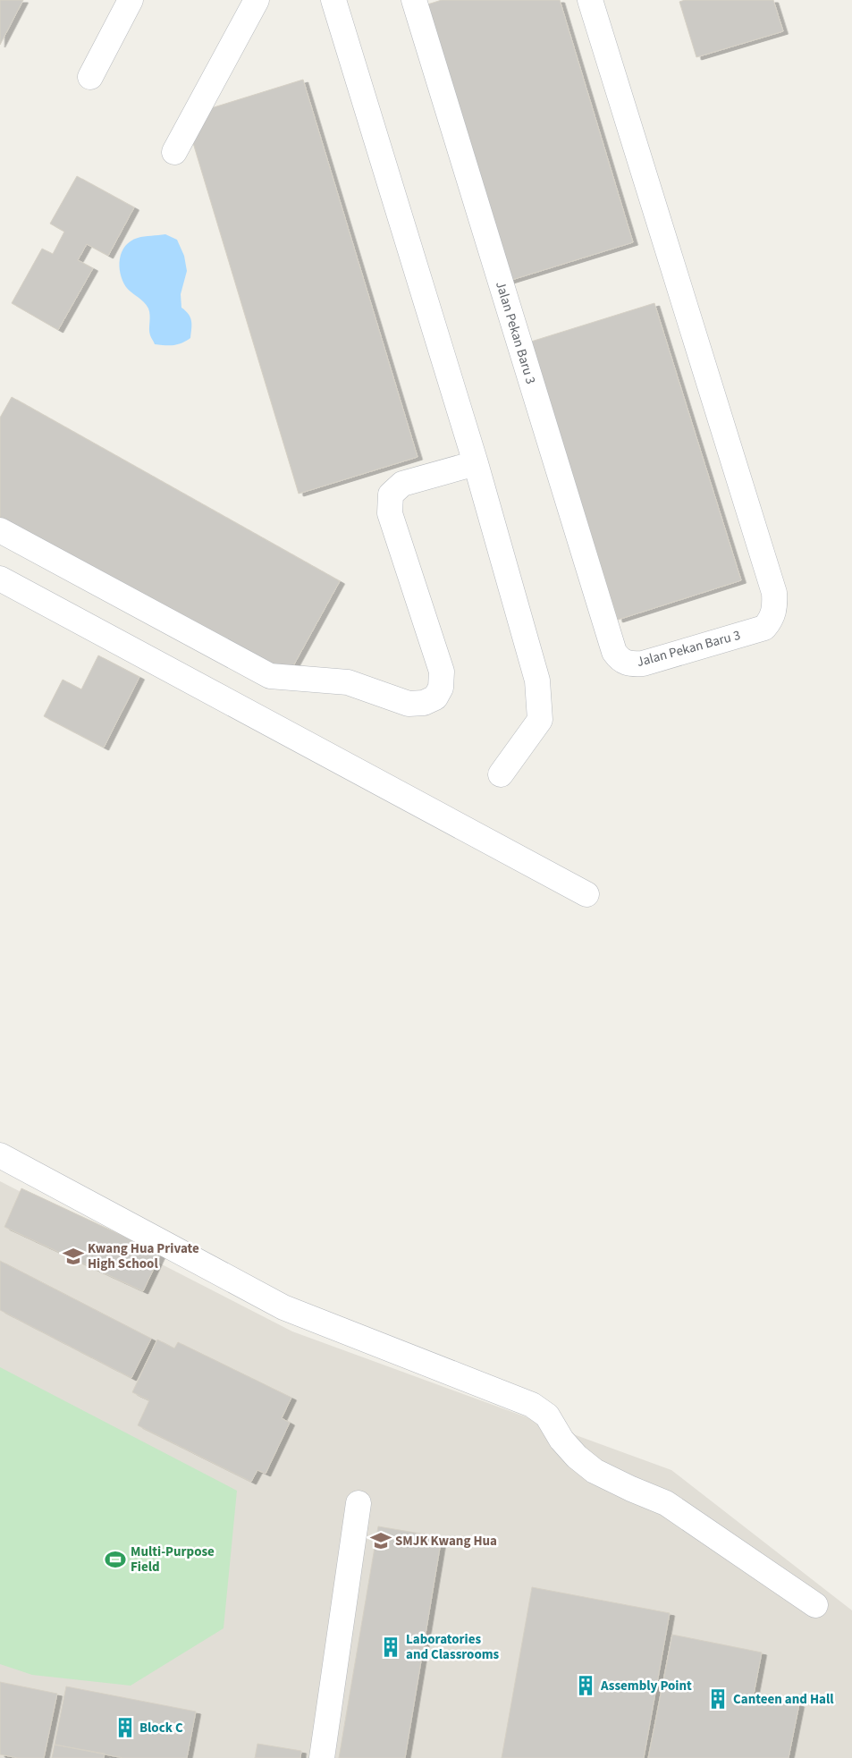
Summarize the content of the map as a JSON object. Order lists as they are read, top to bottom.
{
  "streets": {
    "street": ["Jalan Pekan Baru 3"]
  },
  "places": {
    "school or university": ["Kwang Hua Private High School", "SMJK Kwang Hua"],
    "sports": ["Multi-Purpose Field"],
    "building": [
      "Laboratories and Classrooms",
      "Assembly Point",
      "Canteen and Hall",
      "Block C"
    ]
  }
}
